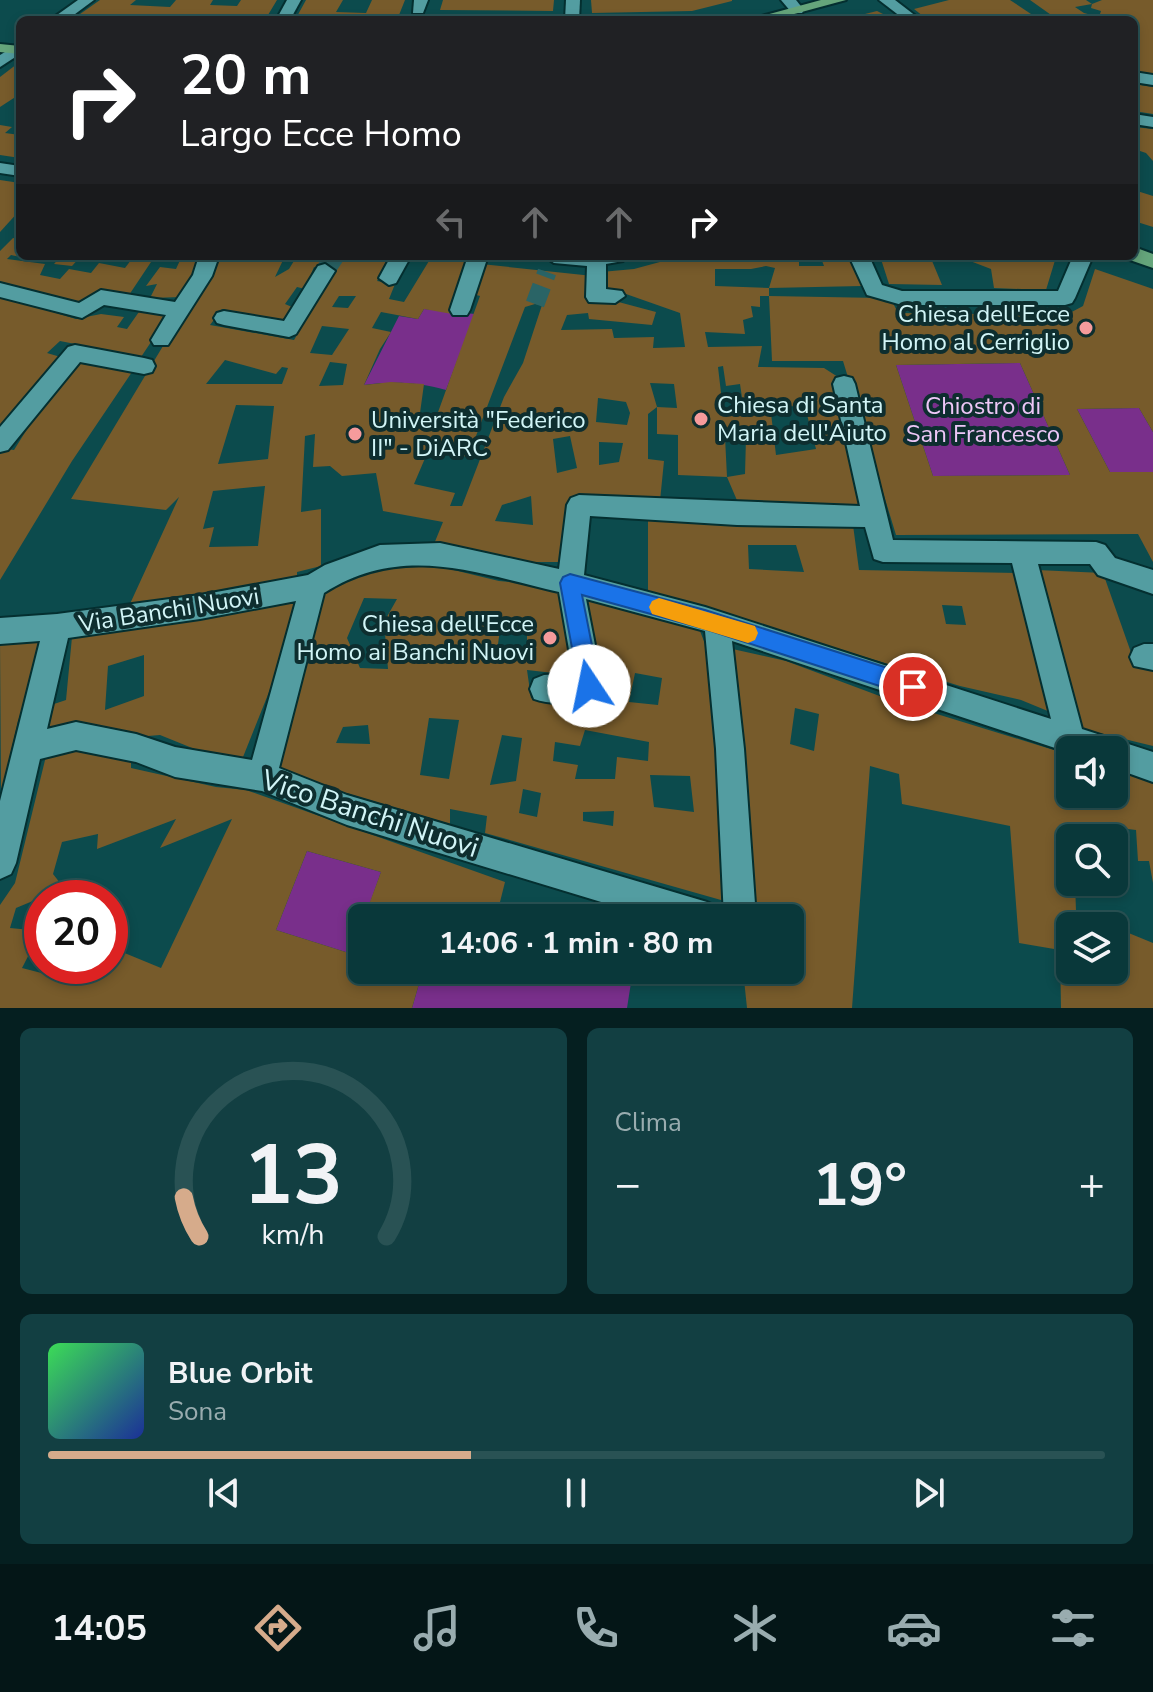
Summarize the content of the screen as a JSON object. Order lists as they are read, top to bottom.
{
  "streets": {
    "street": ["Via Banchi Nuovi", "Vico Banchi Nuovi"]
  },
  "parks": ["Chiostro di San Francesco"],
  "places": [
    "Chiesa dell'Ecce Homo al Cerriglio",
    "Chiesa di Santa Maria dell'Aiuto",
    "Università \"Federico II\" - DiARC",
    "Chiesa dell'Ecce Homo ai Banchi Nuovi"
  ],
  "page": {
    "turn": ["20 m", "Largo Ecce Homo"],
    "limit": "20",
    "trip": "14:06 · 1 min · 80 m",
    "tile": "Clima",
    "heat": ["−", "19°", "+"],
    "song": ["Blue Orbit", "Sona"],
    "tabs": "14:05",
    "gauge": ["13", "km/h"]
  }
}
